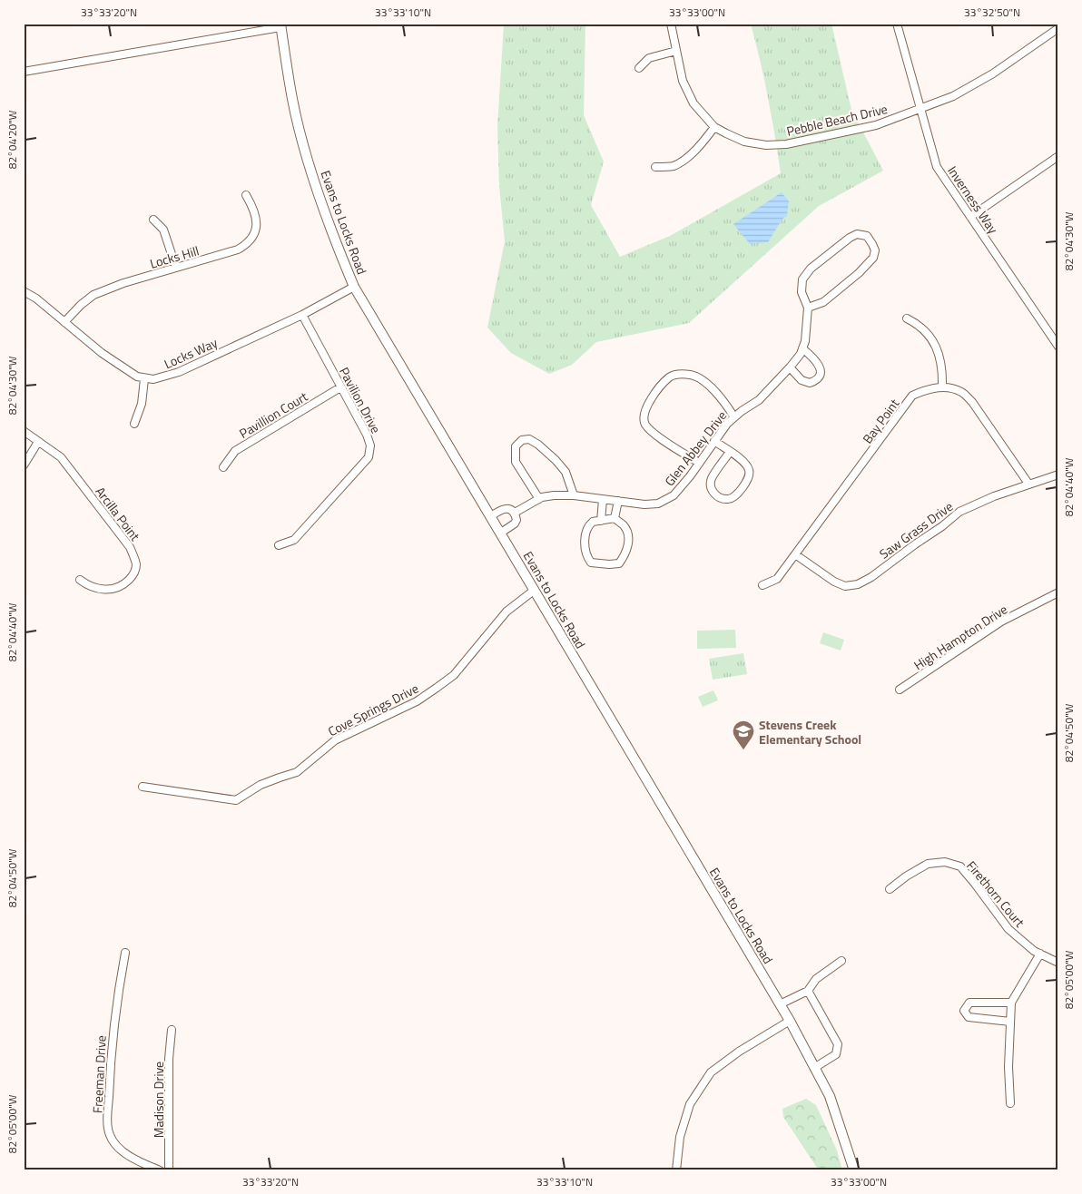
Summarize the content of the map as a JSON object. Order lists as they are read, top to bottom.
{
  "streets": {
    "street": [
      "Pebble Beach Drive",
      "Inverness Way",
      "Evans to Locks Road",
      "Locks Hill",
      "Locks Way",
      "Pavilion Drive",
      "Pavillion Court",
      "Bay Point",
      "Glen Abbey Drive",
      "Arcilla Point",
      "Saw Grass Drive",
      "High Hampton Drive",
      "Cove Springs Drive",
      "Firethorn Court",
      "Freeman Drive",
      "Madison Drive"
    ]
  },
  "crossings": [
    ["Pebble Beach Drive", "Inverness Way"],
    ["Evans to Locks Road", "Locks Way"],
    ["Evans to Locks Road", "Glen Abbey Drive"],
    ["Evans to Locks Road", "Cove Springs Drive"],
    ["Locks Way", "Pavilion Drive"],
    ["Pavilion Drive", "Pavillion Court"],
    ["Bay Point", "Saw Grass Drive"]
  ],
  "places": {
    "school or university": ["Stevens Creek Elementary School"]
  },
  "coordinates": [
    "33°33'20\"N",
    "33°33'10\"N",
    "33°33'00\"N",
    "33°32'50\"N",
    "82°04'20\"W",
    "82°04'30\"W",
    "82°04'40\"W",
    "82°04'50\"W",
    "82°05'00\"W"
  ]
}
